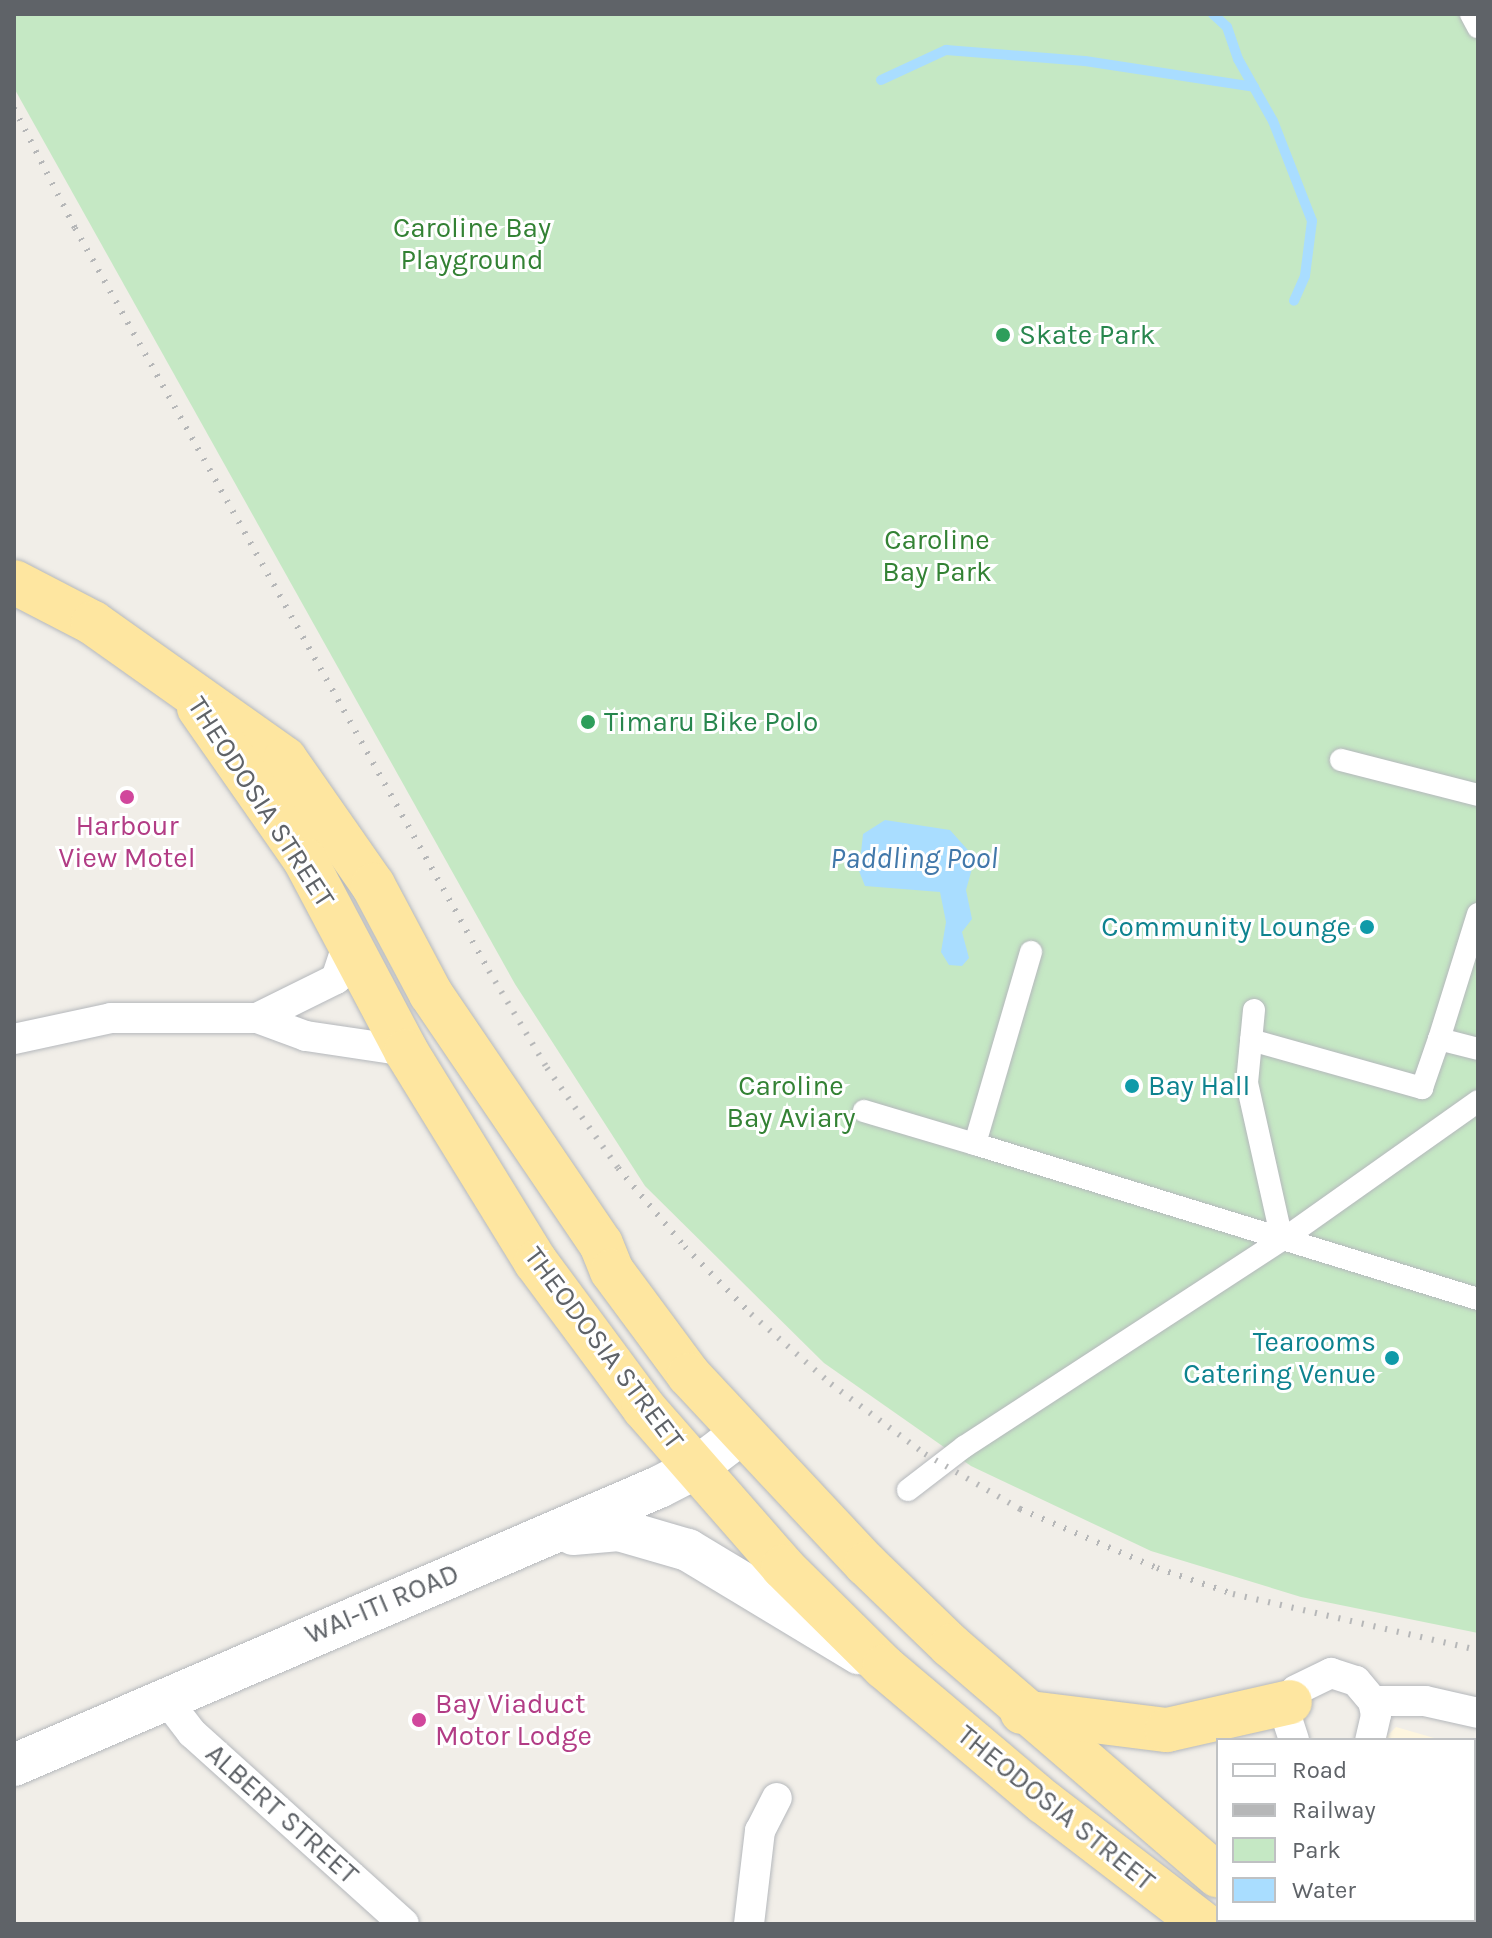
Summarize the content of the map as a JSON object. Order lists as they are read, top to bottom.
{
  "streets": {
    "highway": ["THEODOSIA STREET"],
    "main road": ["WAI-ITI ROAD"],
    "street": ["ALBERT STREET"]
  },
  "crossings": [
    ["THEODOSIA STREET", "WAI-ITI ROAD"],
    ["WAI-ITI ROAD", "ALBERT STREET"]
  ],
  "water": ["Paddling Pool"],
  "parks": ["Caroline Bay Playground", "Caroline Bay Park", "Caroline Bay Aviary"],
  "places": [
    "Skate Park",
    "Timaru Bike Polo",
    "Harbour View Motel",
    "Community Lounge",
    "Bay Hall",
    "Tearooms Catering Venue",
    "Bay Viaduct Motor Lodge"
  ],
  "legend": [
    "Road",
    "Railway",
    "Park",
    "Water"
  ]
}
